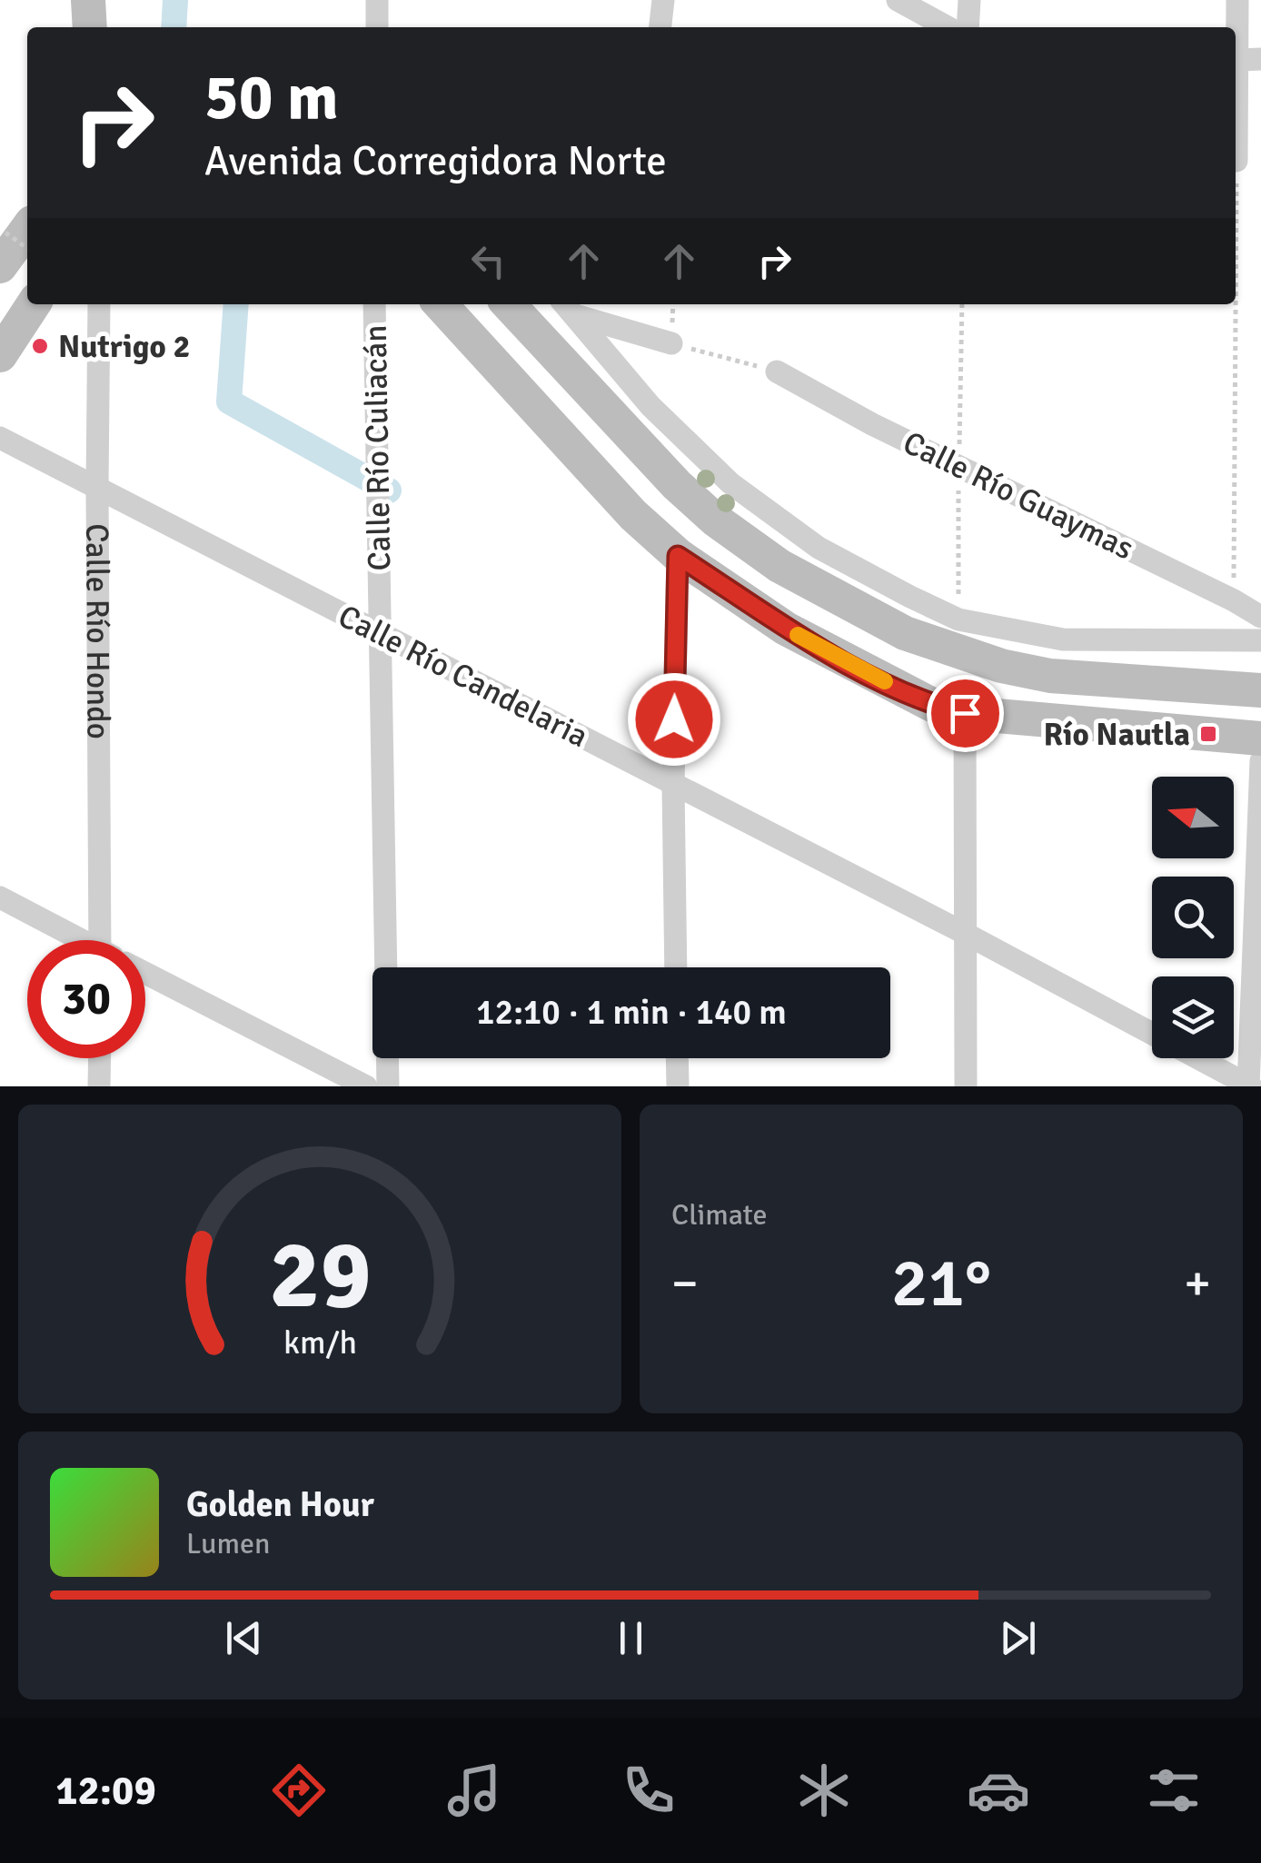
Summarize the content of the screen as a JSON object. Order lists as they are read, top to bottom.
{
  "streets": {
    "street": [
      "Calle Río Culiacán",
      "Calle Río Guaymas",
      "Calle Río Hondo",
      "Calle Río Candelaria"
    ]
  },
  "crossings": [
    ["Calle Río Culiacán", "Calle Río Candelaria"],
    ["Calle Río Hondo", "Calle Río Candelaria"]
  ],
  "places": {
    "other": ["Nutrigo 2"],
    "transit": ["Río Nautla"]
  },
  "north": "left",
  "page": {
    "turn": ["50 m", "Avenida Corregidora Norte"],
    "limit": "30",
    "trip": "12:10 · 1 min · 140 m",
    "tile": "Climate",
    "heat": ["−", "21°", "+"],
    "song": ["Golden Hour", "Lumen"],
    "tabs": "12:09",
    "gauge": ["29", "km/h"]
  }
}
